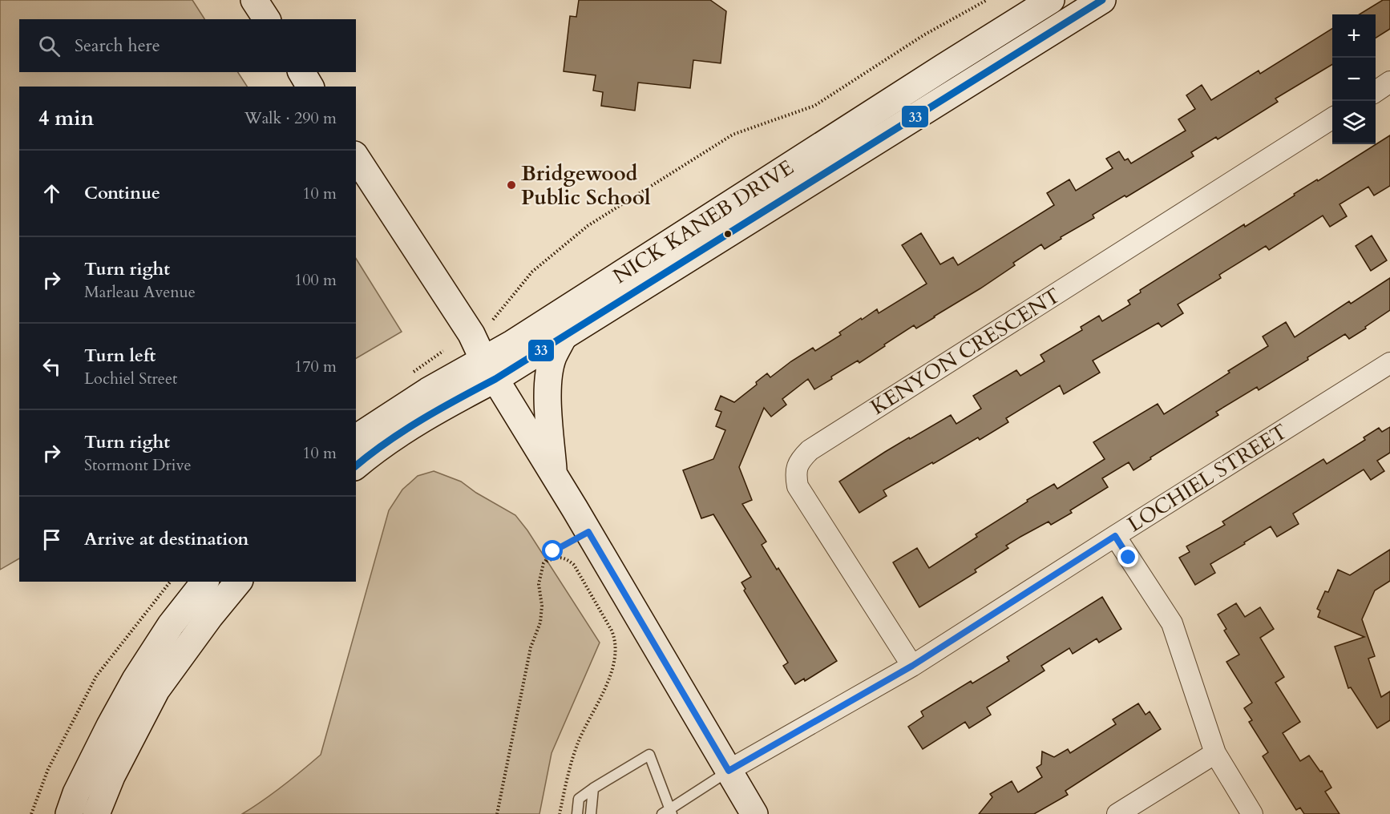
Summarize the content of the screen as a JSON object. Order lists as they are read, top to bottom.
{
  "streets": {
    "street": ["NICK KANEB DRIVE", "KENYON CRESCENT", "LOCHIEL STREET"]
  },
  "crossings": [
    ["KENYON CRESCENT", "LOCHIEL STREET"]
  ],
  "places": ["Bridgewood Public School"],
  "lines": ["transit line 33"],
  "page": {
    "map_buttons": ["+", "−"],
    "search": "Search here",
    "heading": ["4 min", "Walk · 290 m"],
    "list": [
      ["Continue", "10 m"],
      ["Turn right", "Marleau Avenue", "100 m"],
      ["Turn left", "Lochiel Street", "170 m"],
      ["Turn right", "Stormont Drive", "10 m"],
      "Arrive at destination"
    ]
  }
}
